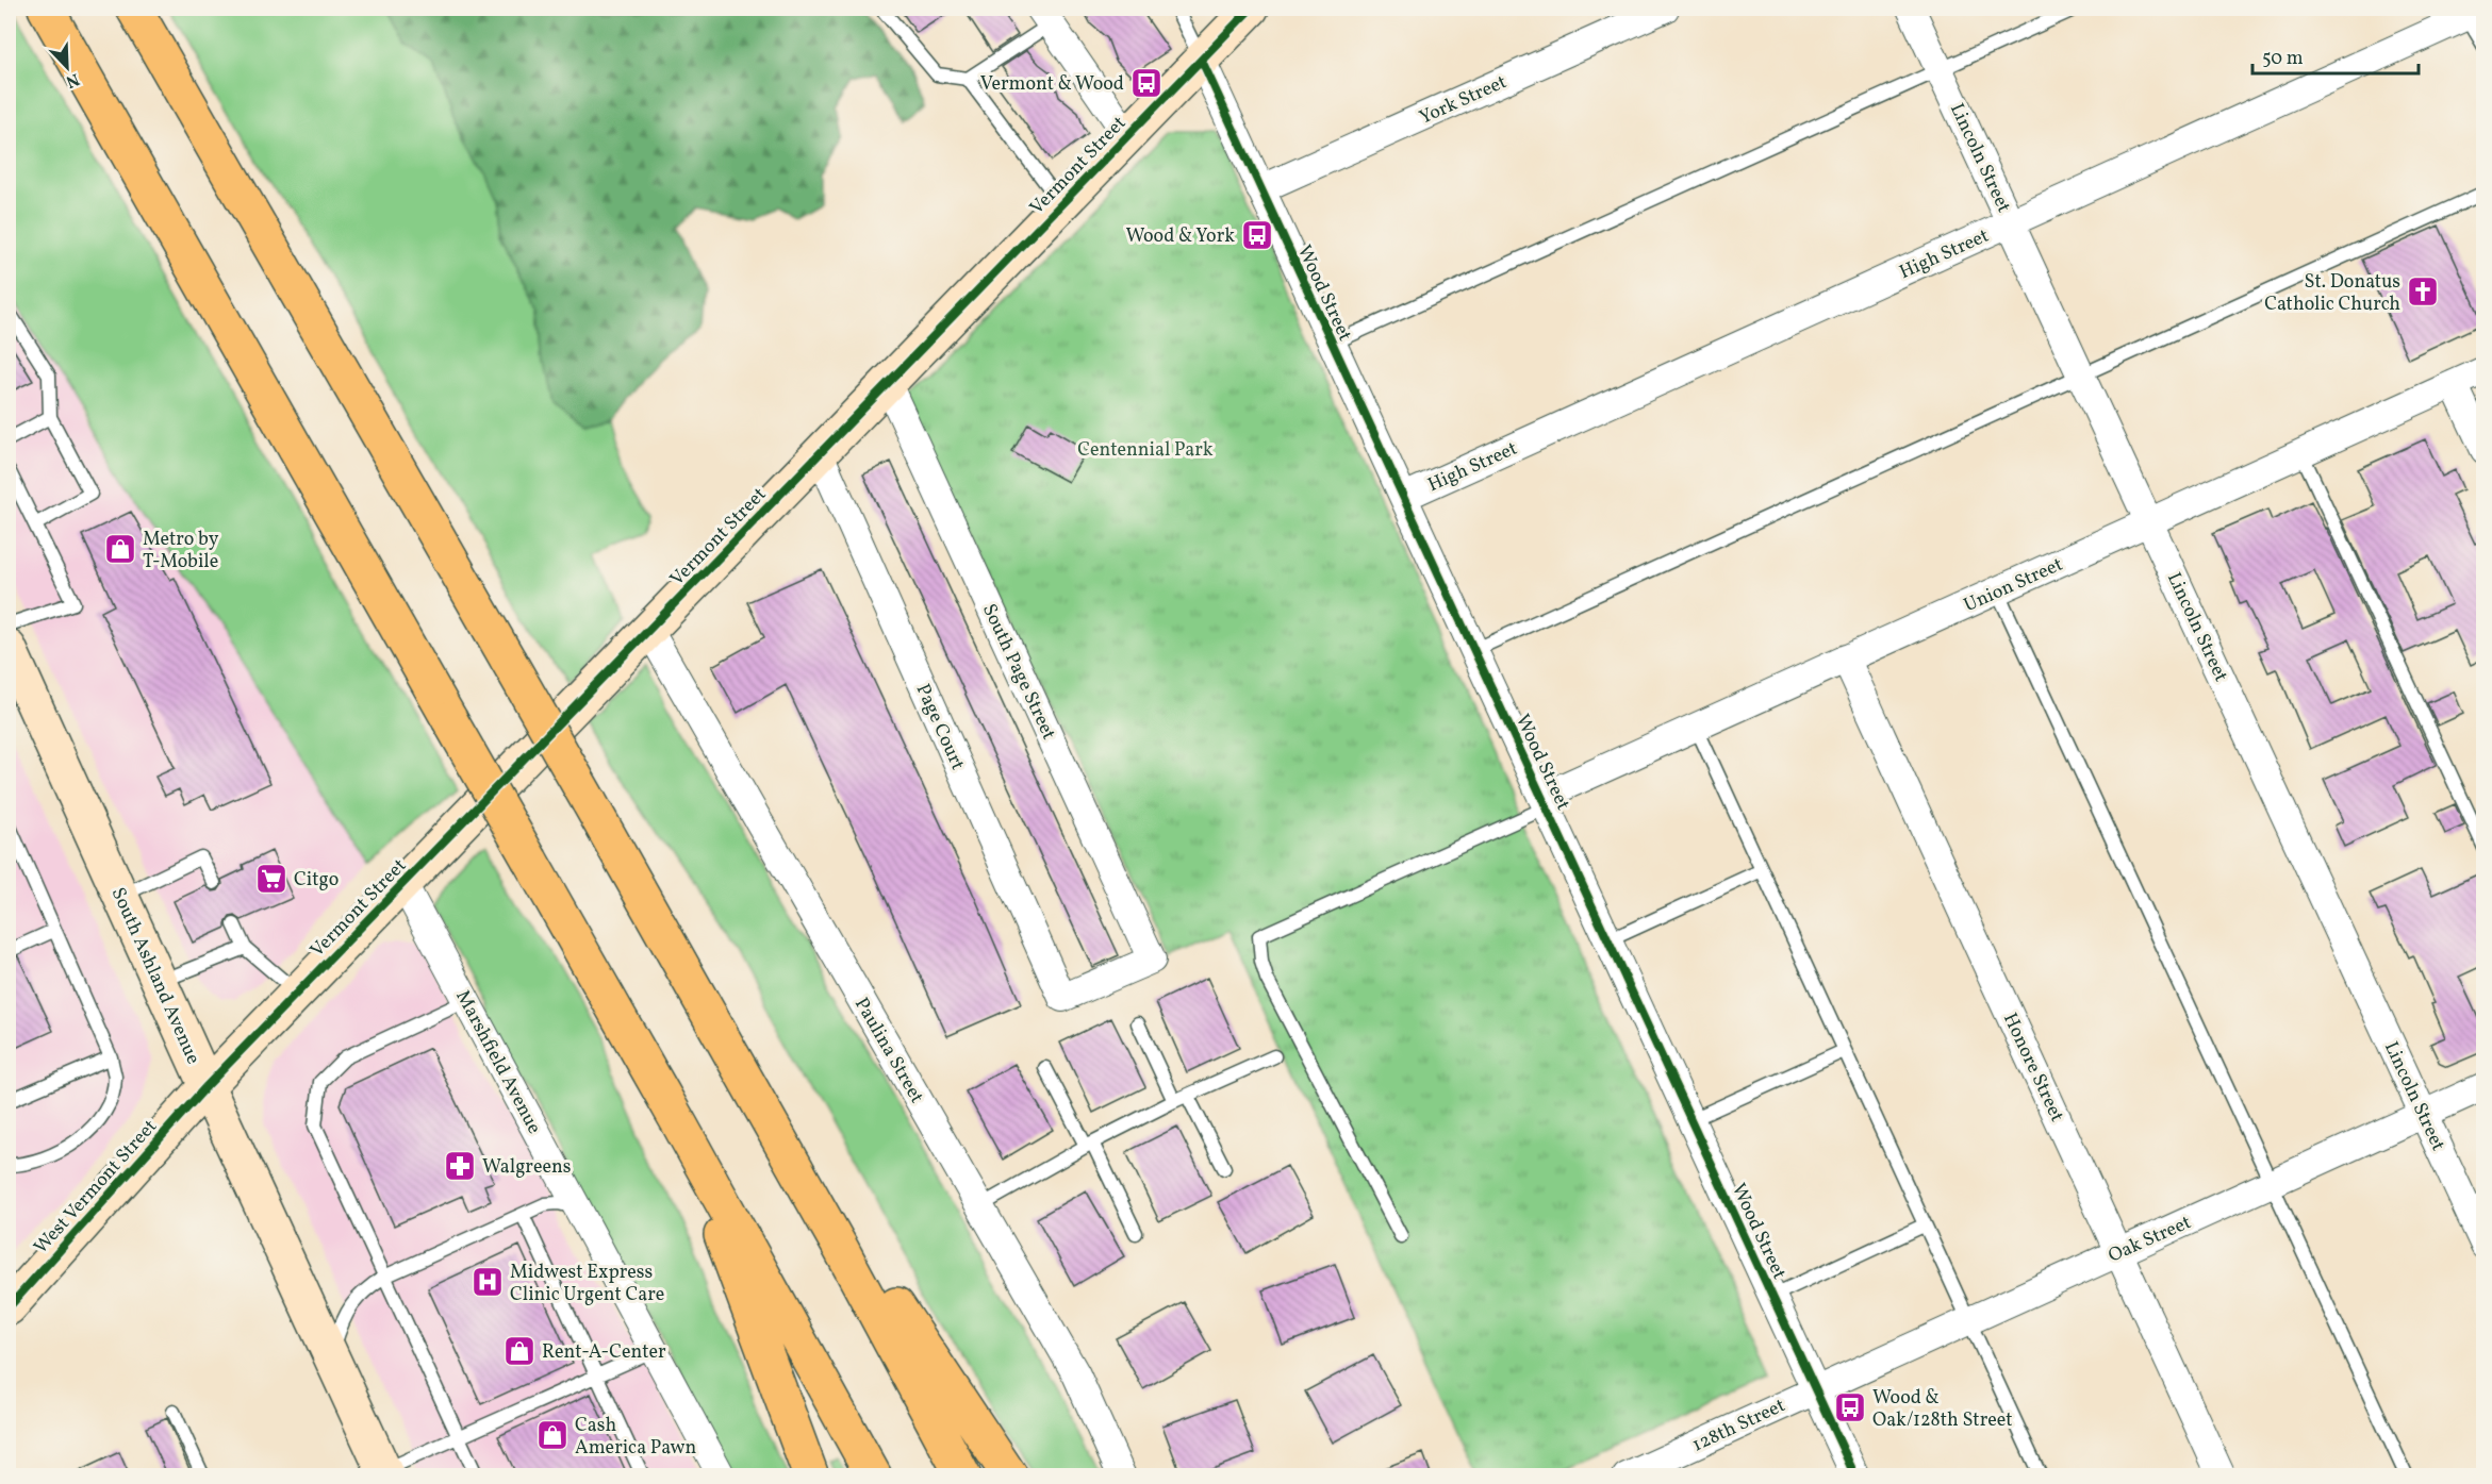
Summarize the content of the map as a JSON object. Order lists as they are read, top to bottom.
{
  "streets": {
    "street": [
      "York Street",
      "Lincoln Street",
      "Vermont Street",
      "High Street",
      "Wood Street",
      "Union Street",
      "South Page Street",
      "Page Court",
      "South Ashland Avenue",
      "Paulina Street",
      "Marshfield Avenue",
      "Honore Street",
      "West Vermont Street",
      "Oak Street",
      "128th Street"
    ]
  },
  "crossings": [
    ["York Street", "Wood Street"],
    ["Lincoln Street", "High Street"],
    ["Lincoln Street", "Union Street"],
    ["Lincoln Street", "Oak Street"],
    ["Vermont Street", "Wood Street"],
    ["Vermont Street", "South Page Street"],
    ["Vermont Street", "Page Court"],
    ["Vermont Street", "South Ashland Avenue"],
    ["Vermont Street", "Paulina Street"],
    ["Vermont Street", "Marshfield Avenue"],
    ["Vermont Street", "West Vermont Street"],
    ["High Street", "Wood Street"],
    ["Wood Street", "Union Street"],
    ["Wood Street", "Oak Street"],
    ["Wood Street", "128th Street"],
    ["Union Street", "Honore Street"],
    ["South Page Street", "Page Court"],
    ["South Ashland Avenue", "West Vermont Street"],
    ["Honore Street", "Oak Street"],
    ["Oak Street", "128th Street"]
  ],
  "parks": ["Centennial Park"],
  "places": {
    "bus stop": ["Vermont & Wood", "Wood & York", "Wood & Oak/128th Street"],
    "church": ["St. Donatus Catholic Church"],
    "shop": ["Metro by T-Mobile", "Rent-A-Center", "Cash America Pawn"],
    "supermarket": ["Citgo"],
    "pharmacy": ["Walgreens"],
    "hospital": ["Midwest Express Clinic Urgent Care"]
  },
  "scale_bar": "50 m",
  "north": "bottom right"
}
